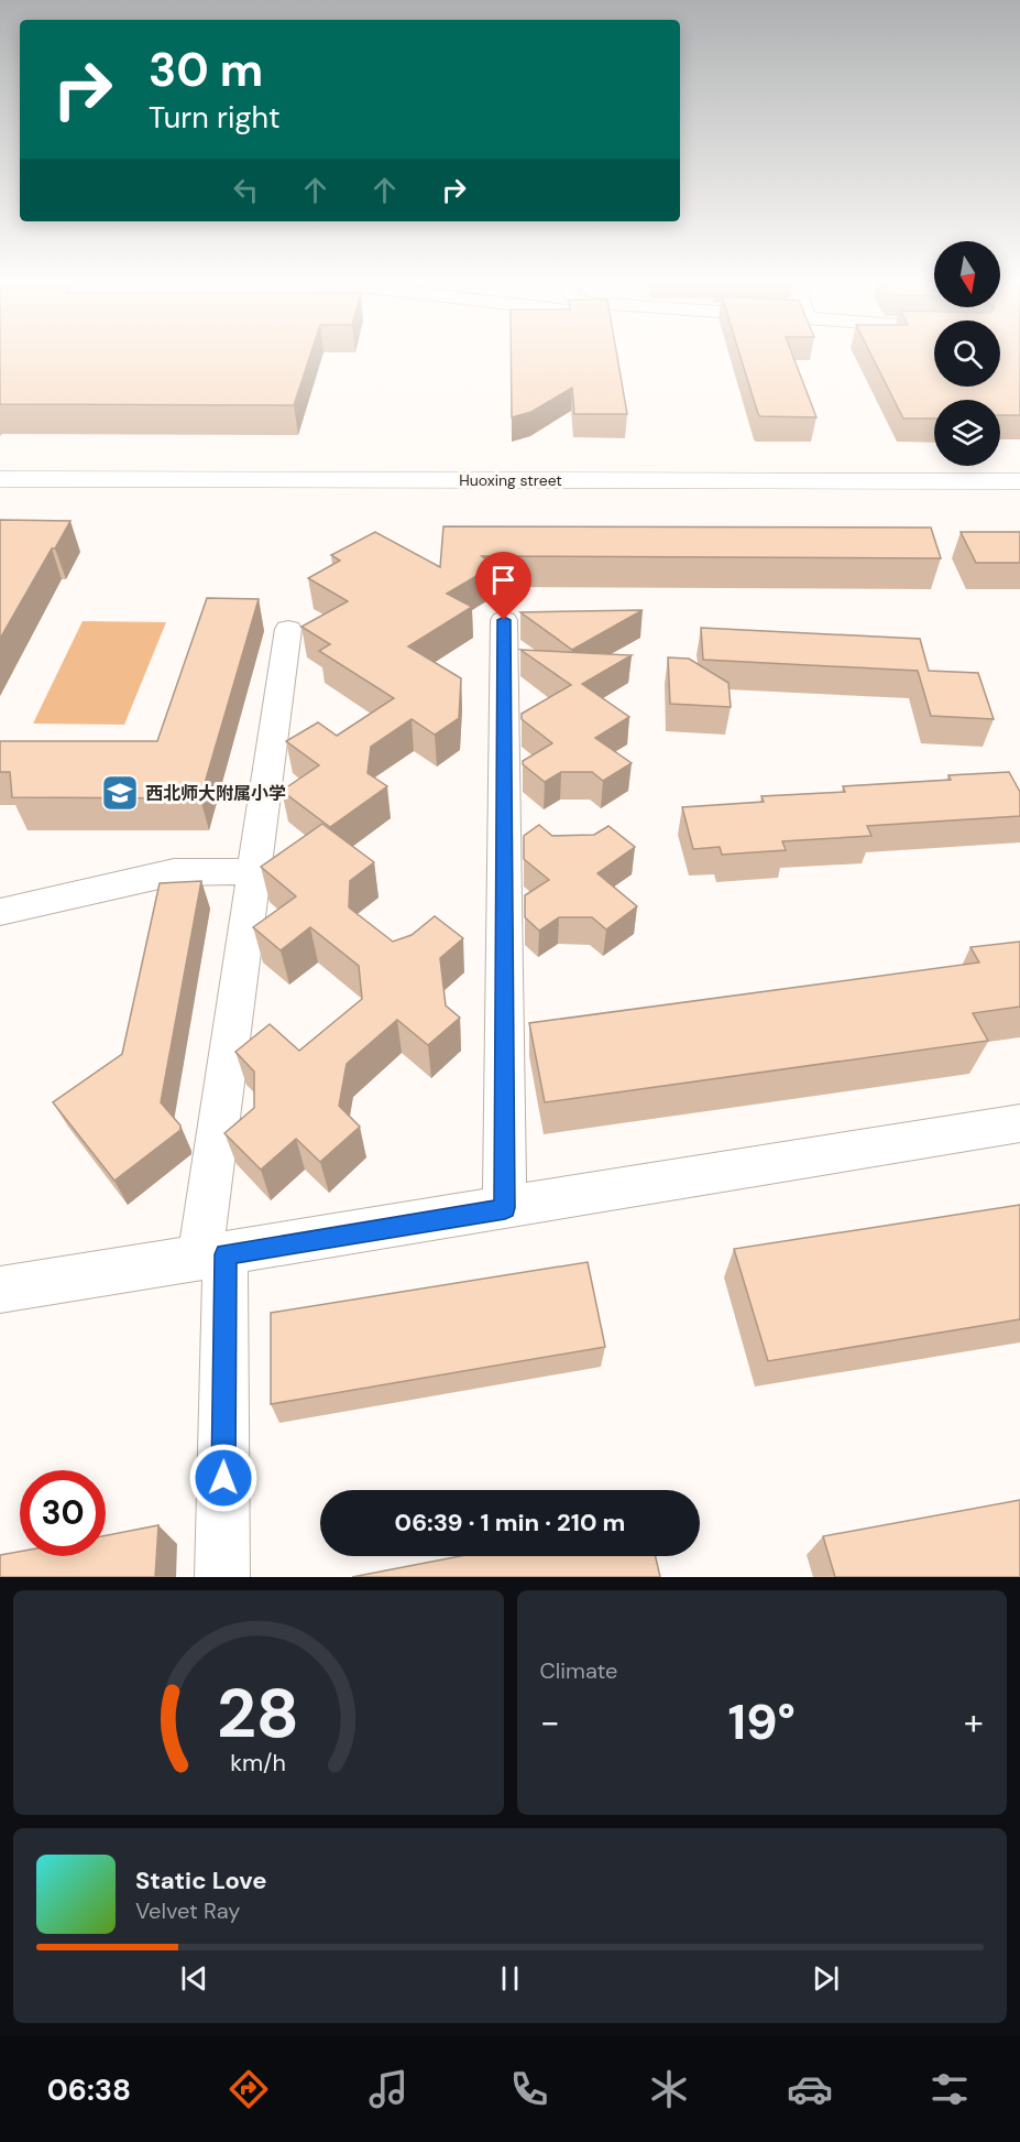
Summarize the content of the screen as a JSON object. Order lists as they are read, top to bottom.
{
  "streets": {
    "street": ["Huoxing street"]
  },
  "places": {
    "school or university": ["西北师大附属小学"]
  },
  "north": "bottom",
  "page": {
    "turn": ["30 m", "Turn right"],
    "limit": "30",
    "trip": "06:39 · 1 min · 210 m",
    "tile": "Climate",
    "heat": ["−", "19°", "+"],
    "song": ["Static Love", "Velvet Ray"],
    "tabs": "06:38",
    "gauge": ["28", "km/h"]
  }
}
